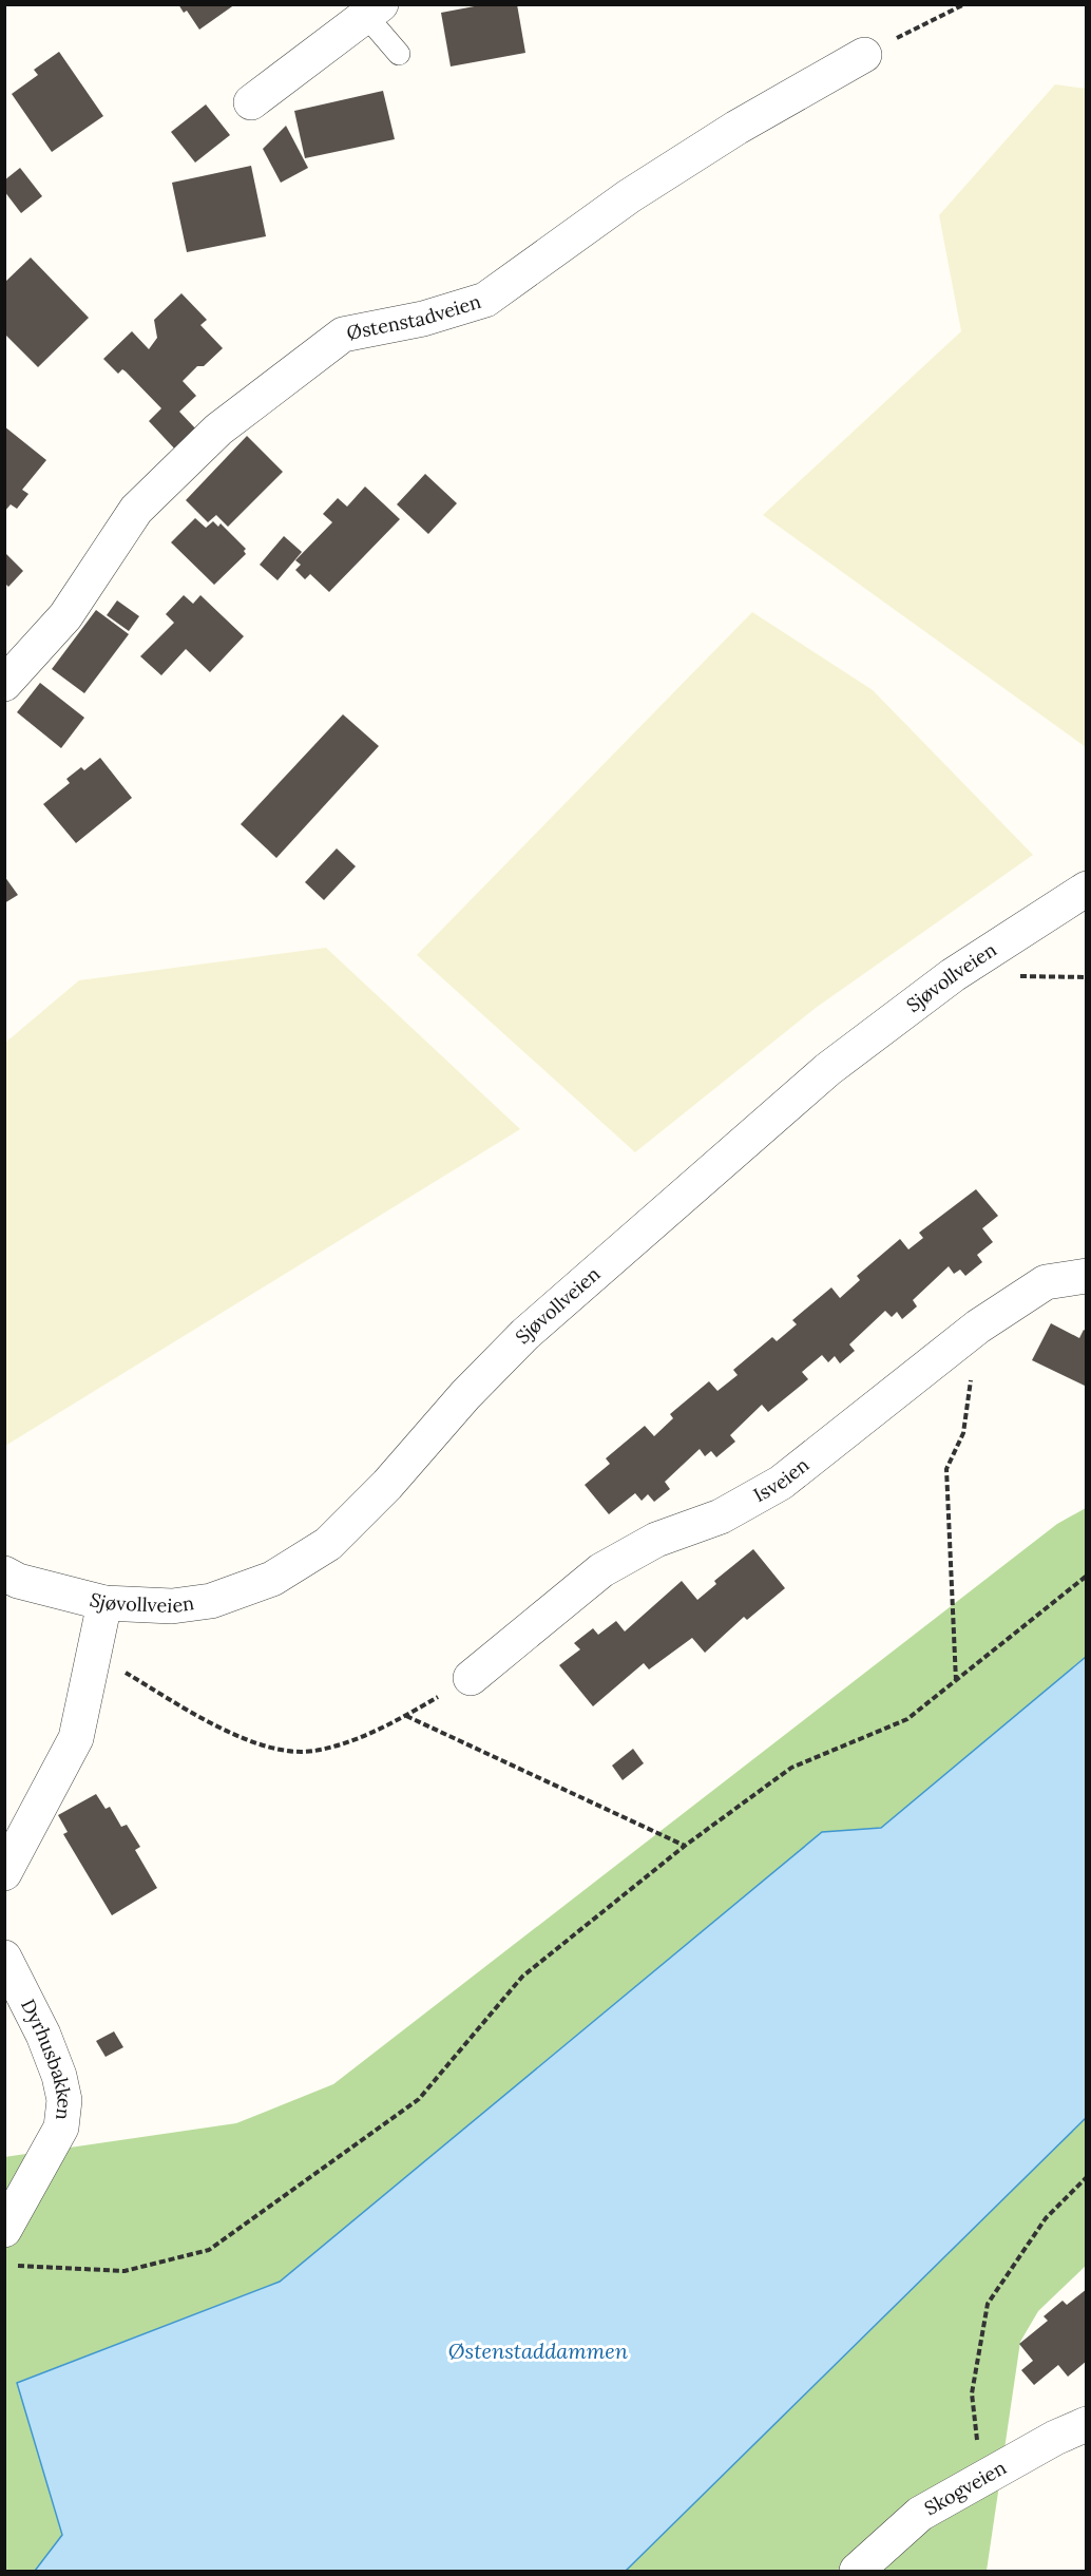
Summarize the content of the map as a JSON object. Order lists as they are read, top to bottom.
{
  "streets": {
    "street": [
      "Østenstadveien",
      "Sjøvollveien",
      "Isveien",
      "Dyrhusbakken",
      "Skogveien"
    ]
  },
  "water": ["Østenstaddammen"]
}
